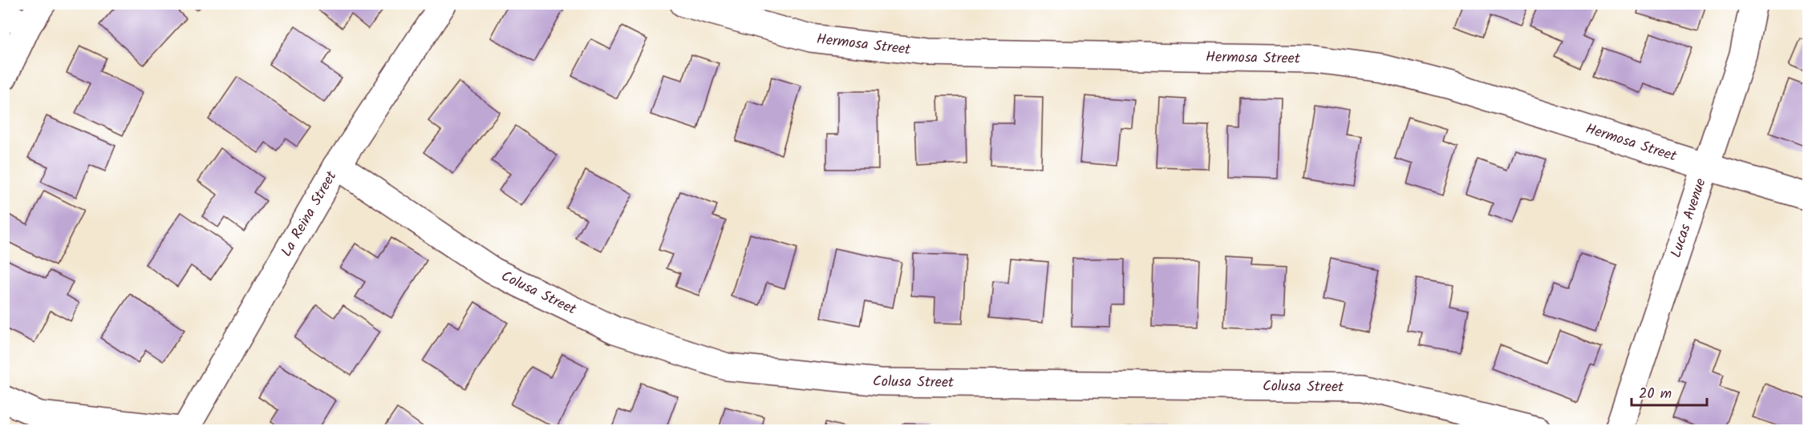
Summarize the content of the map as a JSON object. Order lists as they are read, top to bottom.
{
  "streets": {
    "street": [
      "Hermosa Street",
      "La Reina Street",
      "Lucas Avenue",
      "Colusa Street"
    ]
  },
  "crossings": [
    ["Hermosa Street", "Lucas Avenue"],
    ["La Reina Street", "Colusa Street"]
  ],
  "scale_bar": "20 m"
}
